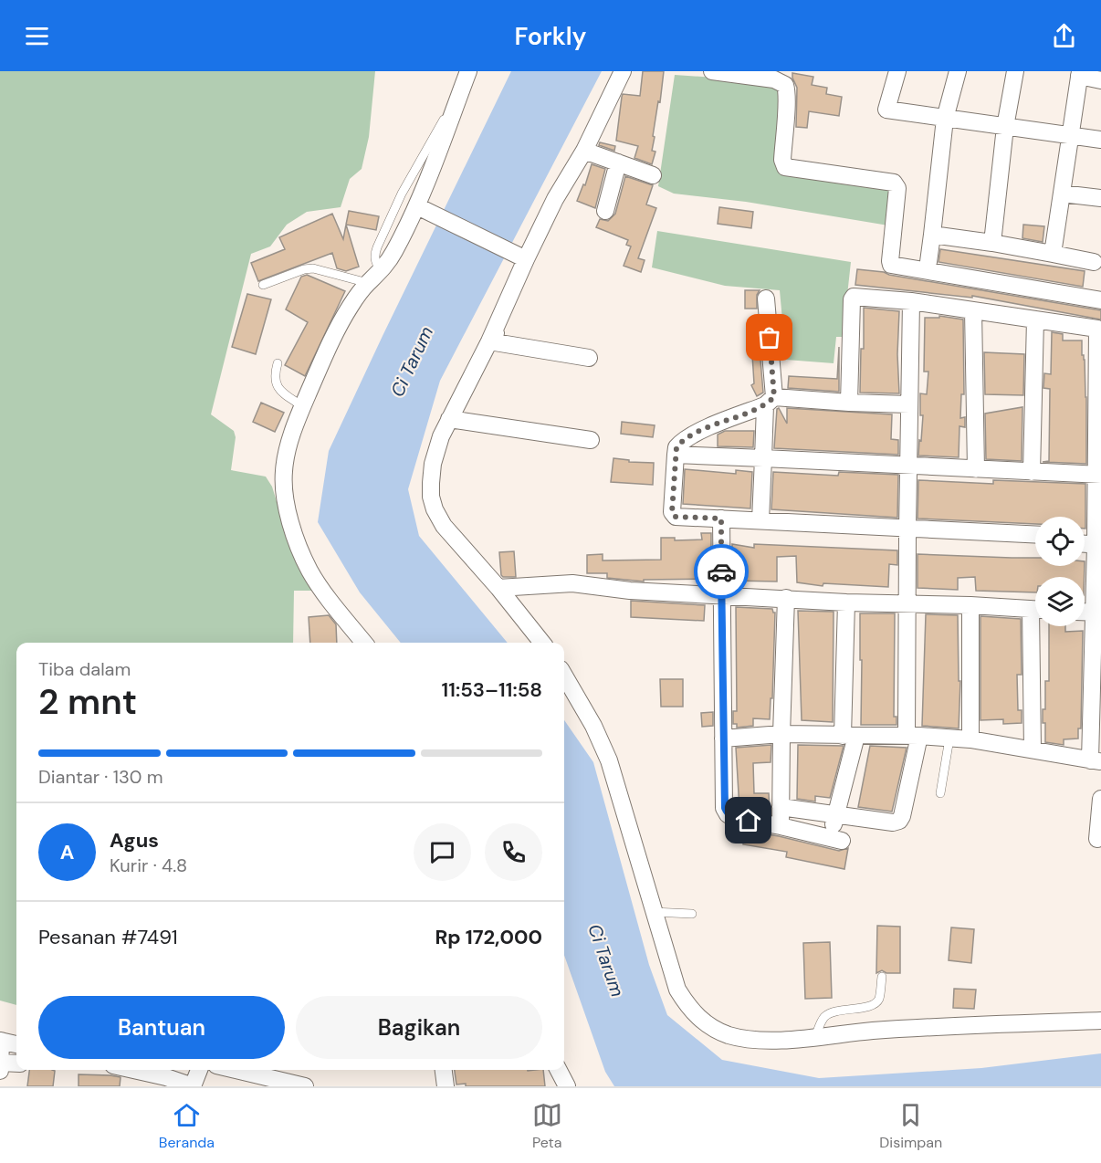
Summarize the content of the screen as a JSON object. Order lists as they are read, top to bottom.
{
  "water": ["Ci Tarum"],
  "page": {
    "header": "Forkly",
    "heading": ["2 mnt", "Tiba dalam", "11:53–11:58"],
    "panel": [
      "Agus",
      "Kurir · 4.8",
      "Pesanan #7491",
      "Rp 172,000"
    ],
    "bar": "Diantar · 130 m",
    "round": "A",
    "buttons": ["Bantuan", "Bagikan"],
    "tabs": ["Beranda", "Peta", "Disimpan"]
  }
}
